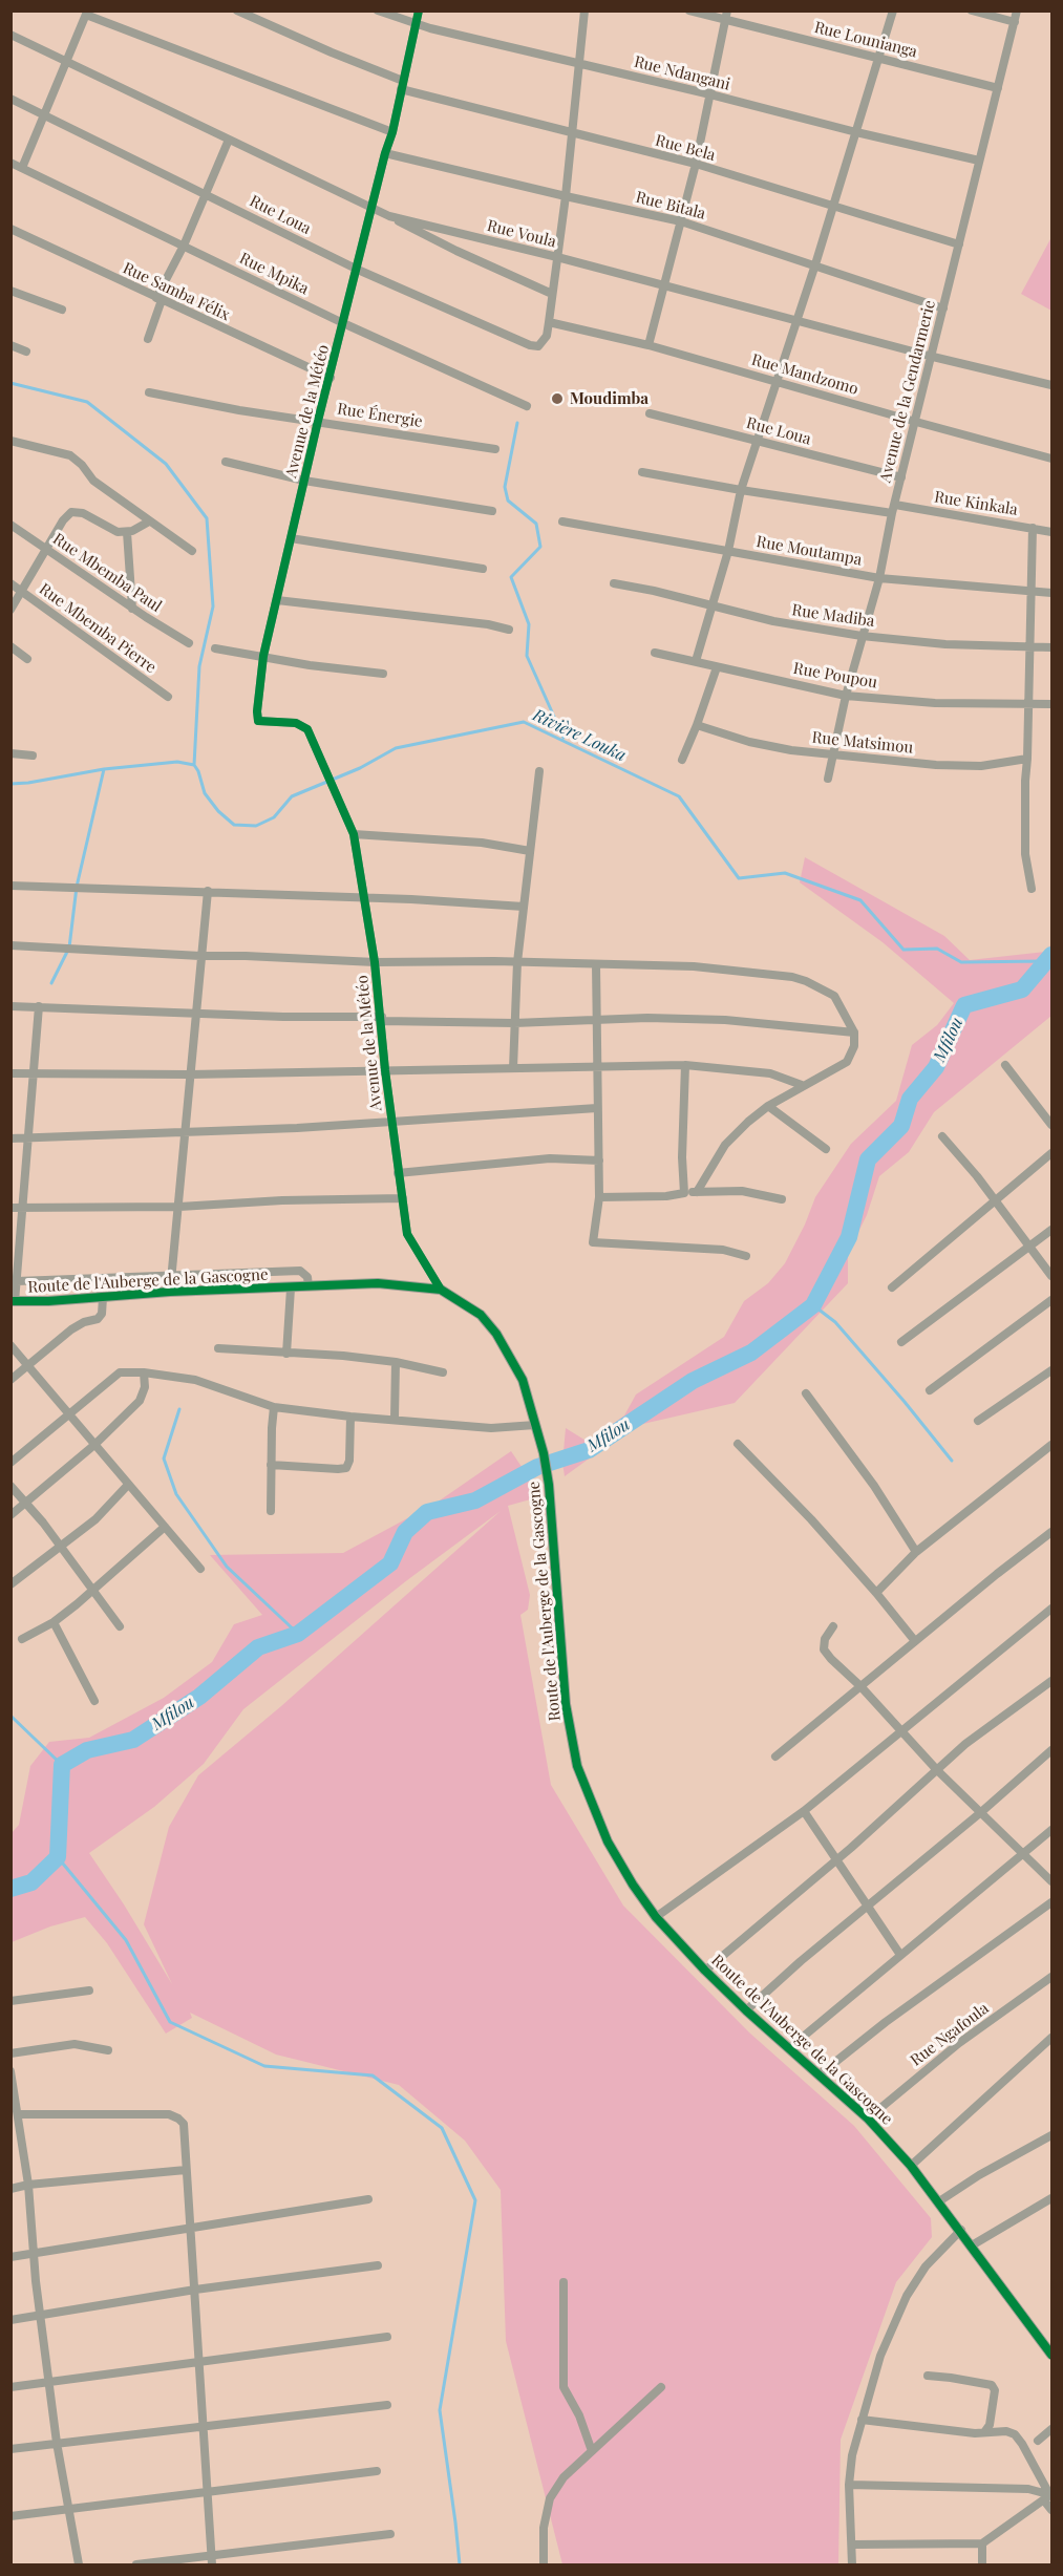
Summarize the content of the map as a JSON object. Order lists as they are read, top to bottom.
{
  "streets": {
    "street": [
      "Rue Lounianga",
      "Rue Ndangani",
      "Rue Bela",
      "Rue Bitala",
      "Rue Loua",
      "Rue Voula",
      "Rue Mpika",
      "Rue Samba Félix",
      "Rue Mandzomo",
      "Avenue de la Gendarmerie",
      "Avenue de la Météo",
      "Rue Énergie",
      "Rue Kinkala",
      "Rue Moutampa",
      "Rue Mbemba Paul",
      "Rue Madiba",
      "Rue Mbemba Pierre",
      "Rue Poupou",
      "Rue Matsimou",
      "Route de l'Auberge de la Gascogne",
      "Rue Ngafoula"
    ]
  },
  "crossings": [
    ["Rue Lounianga", "Avenue de la Gendarmerie"],
    ["Rue Ndangani", "Avenue de la Gendarmerie"],
    ["Rue Ndangani", "Avenue de la Météo"],
    ["Rue Bela", "Avenue de la Gendarmerie"],
    ["Rue Bela", "Avenue de la Météo"],
    ["Rue Bitala", "Avenue de la Gendarmerie"],
    ["Rue Bitala", "Avenue de la Météo"],
    ["Rue Loua", "Rue Mandzomo"],
    ["Rue Loua", "Avenue de la Gendarmerie"],
    ["Rue Loua", "Avenue de la Météo"],
    ["Rue Voula", "Avenue de la Gendarmerie"],
    ["Rue Voula", "Avenue de la Météo"],
    ["Rue Mpika", "Avenue de la Météo"],
    ["Rue Samba Félix", "Avenue de la Météo"],
    ["Rue Mandzomo", "Avenue de la Gendarmerie"],
    ["Avenue de la Gendarmerie", "Rue Kinkala"],
    ["Avenue de la Gendarmerie", "Rue Moutampa"],
    ["Avenue de la Gendarmerie", "Rue Madiba"],
    ["Avenue de la Gendarmerie", "Rue Poupou"],
    ["Avenue de la Gendarmerie", "Rue Matsimou"],
    ["Avenue de la Météo", "Rue Énergie"],
    ["Avenue de la Météo", "Route de l'Auberge de la Gascogne"],
    ["Route de l'Auberge de la Gascogne", "Rue Ngafoula"]
  ],
  "water": ["Rivière Louka", "Mfilou"],
  "places": ["Moudimba"]
}
